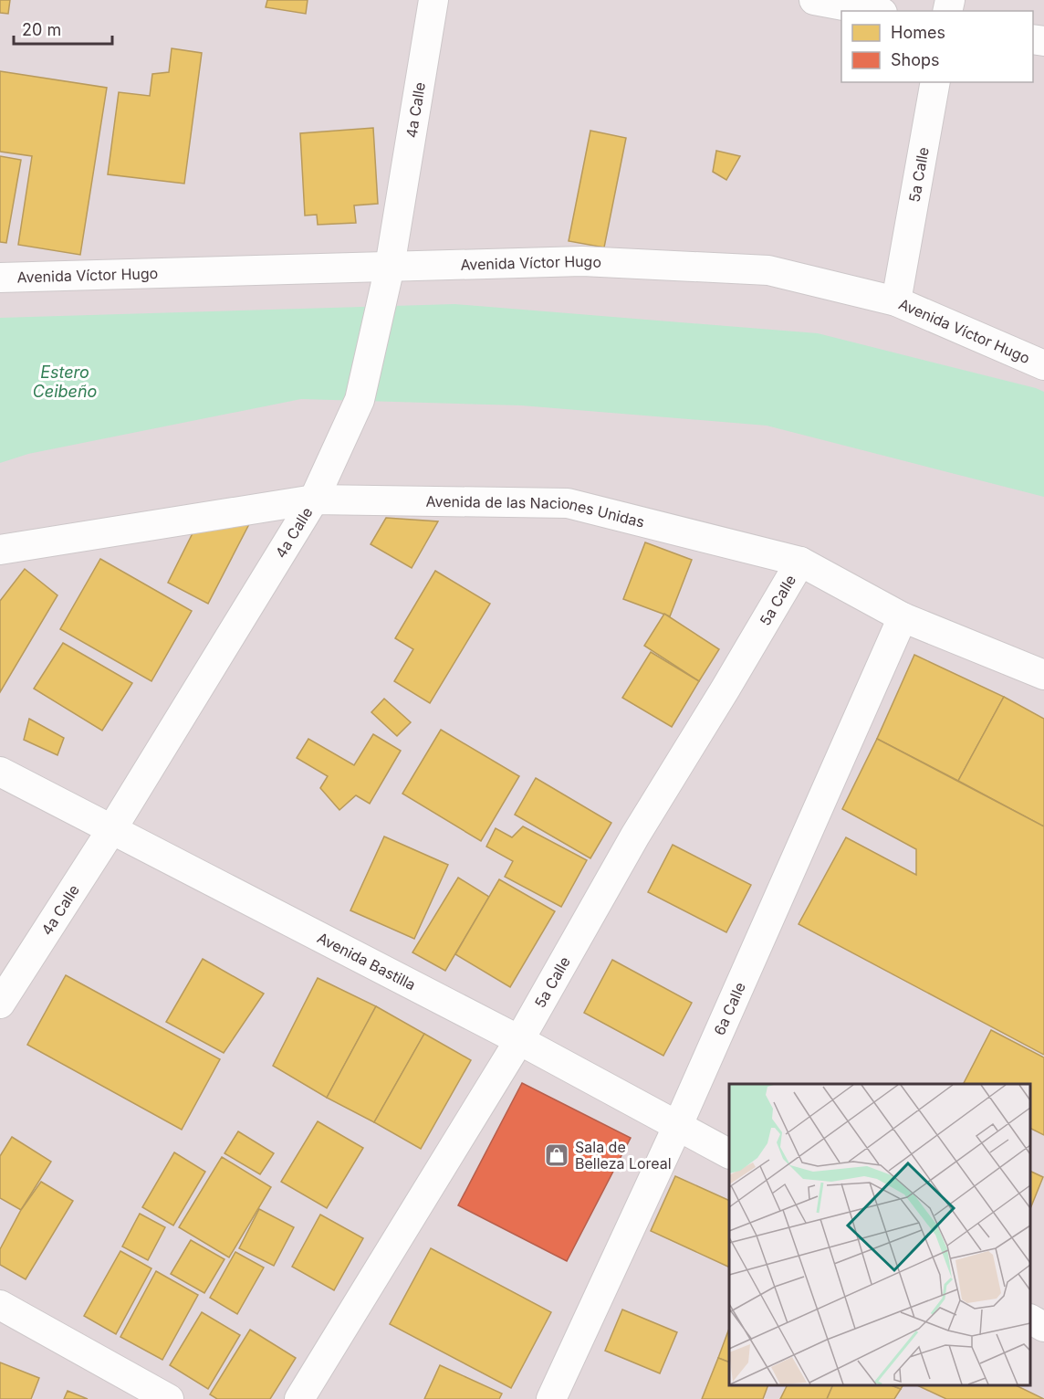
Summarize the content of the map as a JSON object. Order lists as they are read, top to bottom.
{
  "streets": {
    "street": [
      "4a Calle",
      "5a Calle",
      "Avenida Víctor Hugo",
      "Avenida de las Naciones Unidas",
      "Avenida Bastilla",
      "6a Calle"
    ]
  },
  "crossings": [
    ["4a Calle", "Avenida Víctor Hugo"],
    ["4a Calle", "Avenida de las Naciones Unidas"],
    ["4a Calle", "Avenida Bastilla"],
    ["5a Calle", "Avenida Víctor Hugo"],
    ["5a Calle", "Avenida de las Naciones Unidas"],
    ["5a Calle", "Avenida Bastilla"],
    ["Avenida de las Naciones Unidas", "6a Calle"],
    ["Avenida Bastilla", "6a Calle"]
  ],
  "water": ["Estero Ceibeño"],
  "places": {
    "shop": ["Sala de Belleza Loreal"]
  },
  "legend": ["Homes", "Shops"],
  "scale_bar": "20 m"
}
